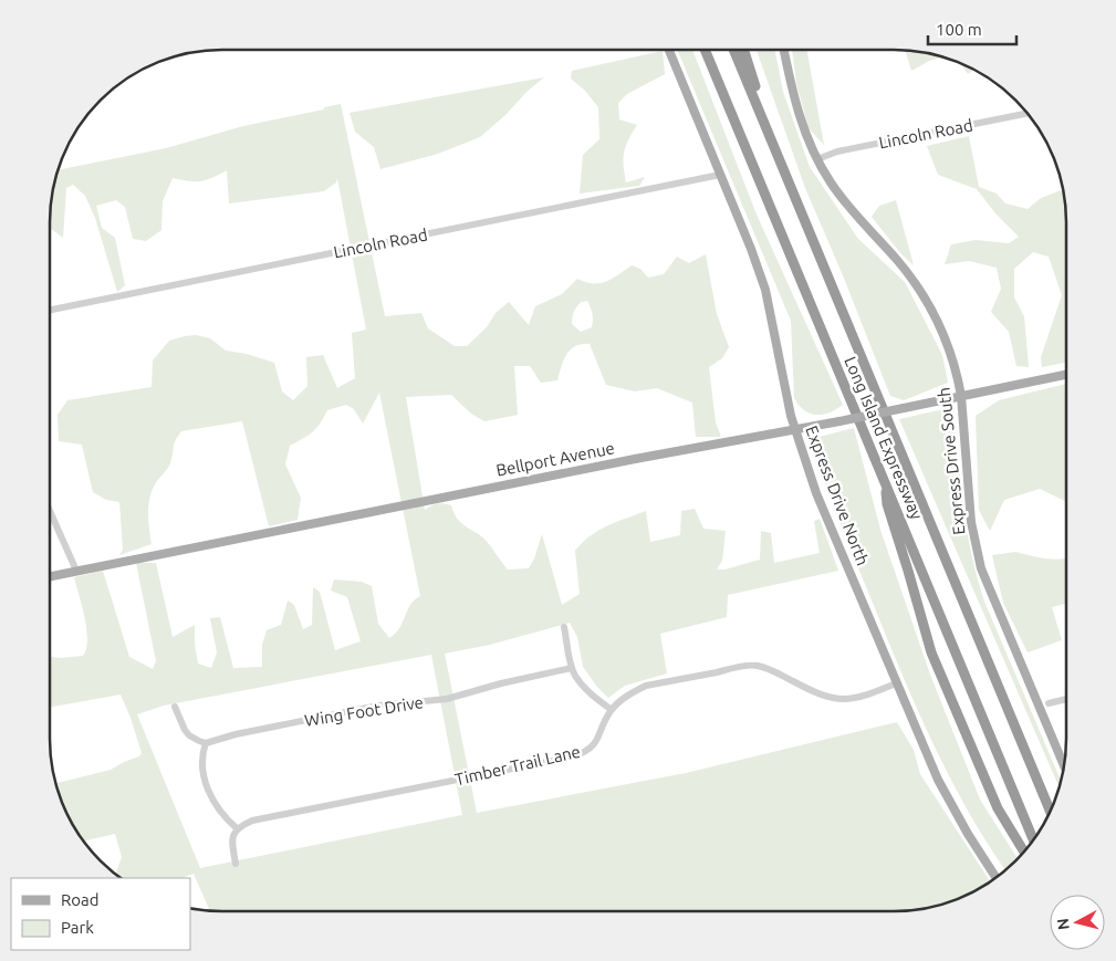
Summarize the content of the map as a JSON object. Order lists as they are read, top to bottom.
{
  "streets": {
    "highway": ["Long Island Expressway"],
    "main road": ["Bellport Avenue", "Express Drive South", "Express Drive North"],
    "street": ["Lincoln Road", "Wing Foot Drive", "Timber Trail Lane"]
  },
  "crossings": [
    ["Lincoln Road", "Express Drive South"],
    ["Lincoln Road", "Express Drive North"],
    ["Bellport Avenue", "Express Drive South"],
    ["Bellport Avenue", "Express Drive North"],
    ["Express Drive North", "Timber Trail Lane"]
  ],
  "legend": ["Road", "Park"],
  "scale_bar": "100 m",
  "north": "left"
}
